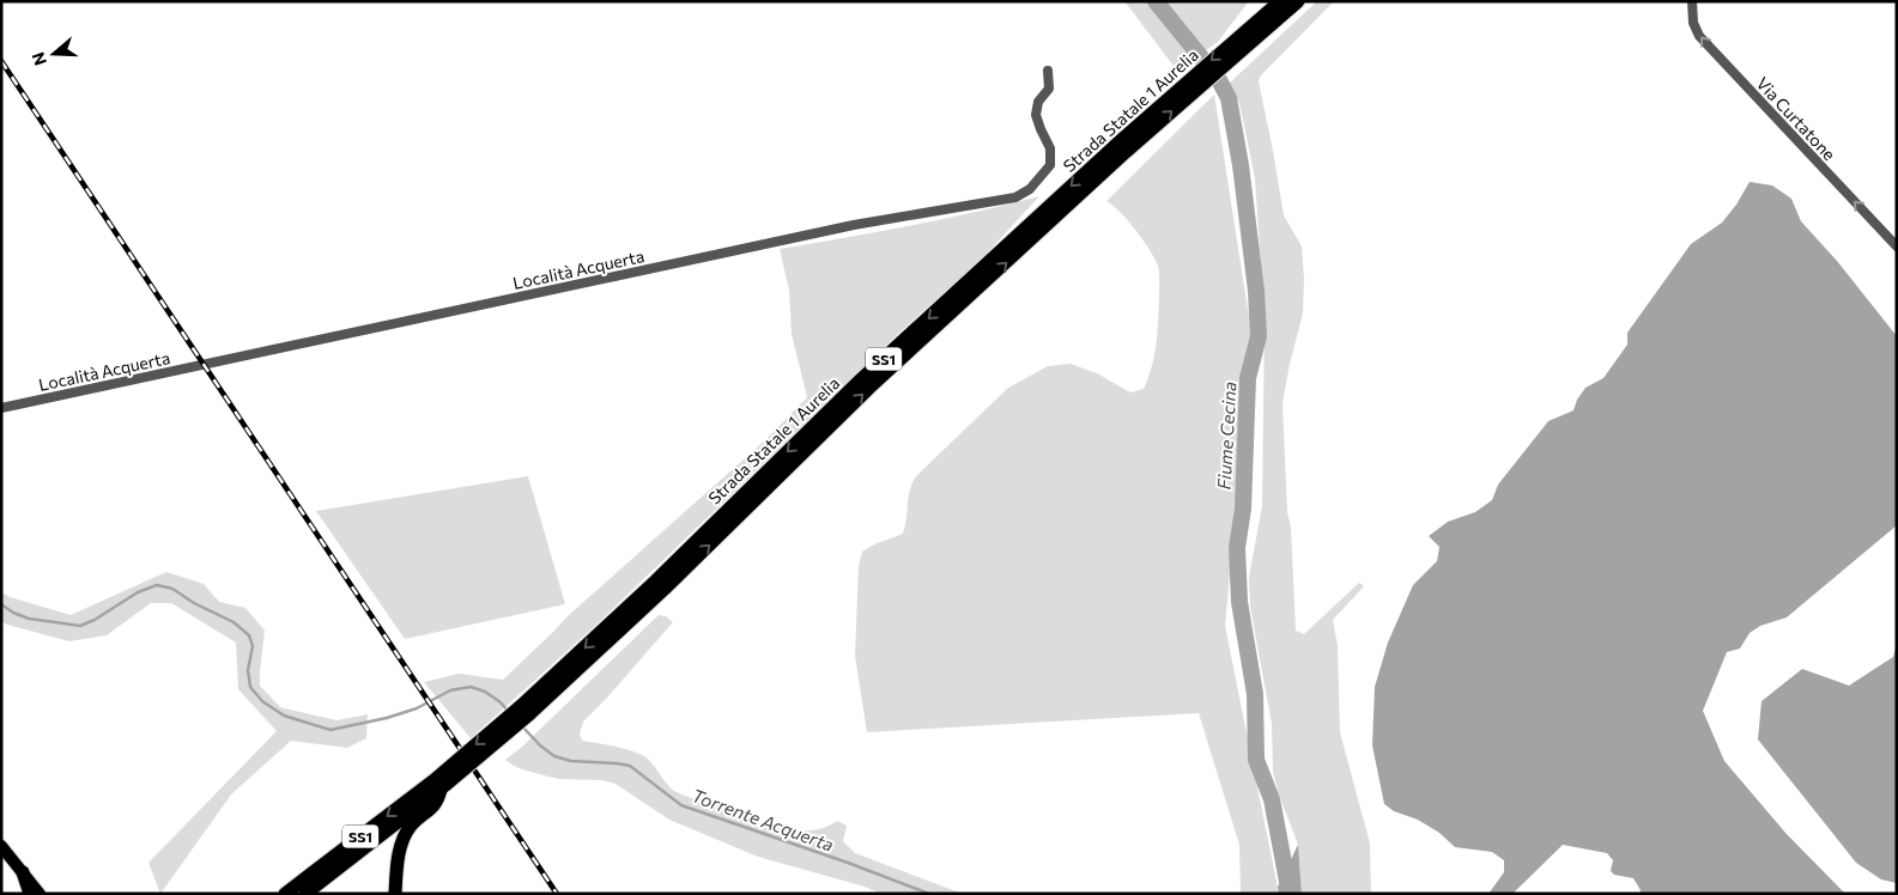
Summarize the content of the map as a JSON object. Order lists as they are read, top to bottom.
{
  "streets": {
    "highway": ["Strada Statale 1 Aurelia", "SS1"],
    "street": ["Via Curtatone", "Località Acquerta"]
  },
  "one_way": ["Via Curtatone"],
  "water": ["Fiume Cecina", "Torrente Acquerta"],
  "north": "left"
}
